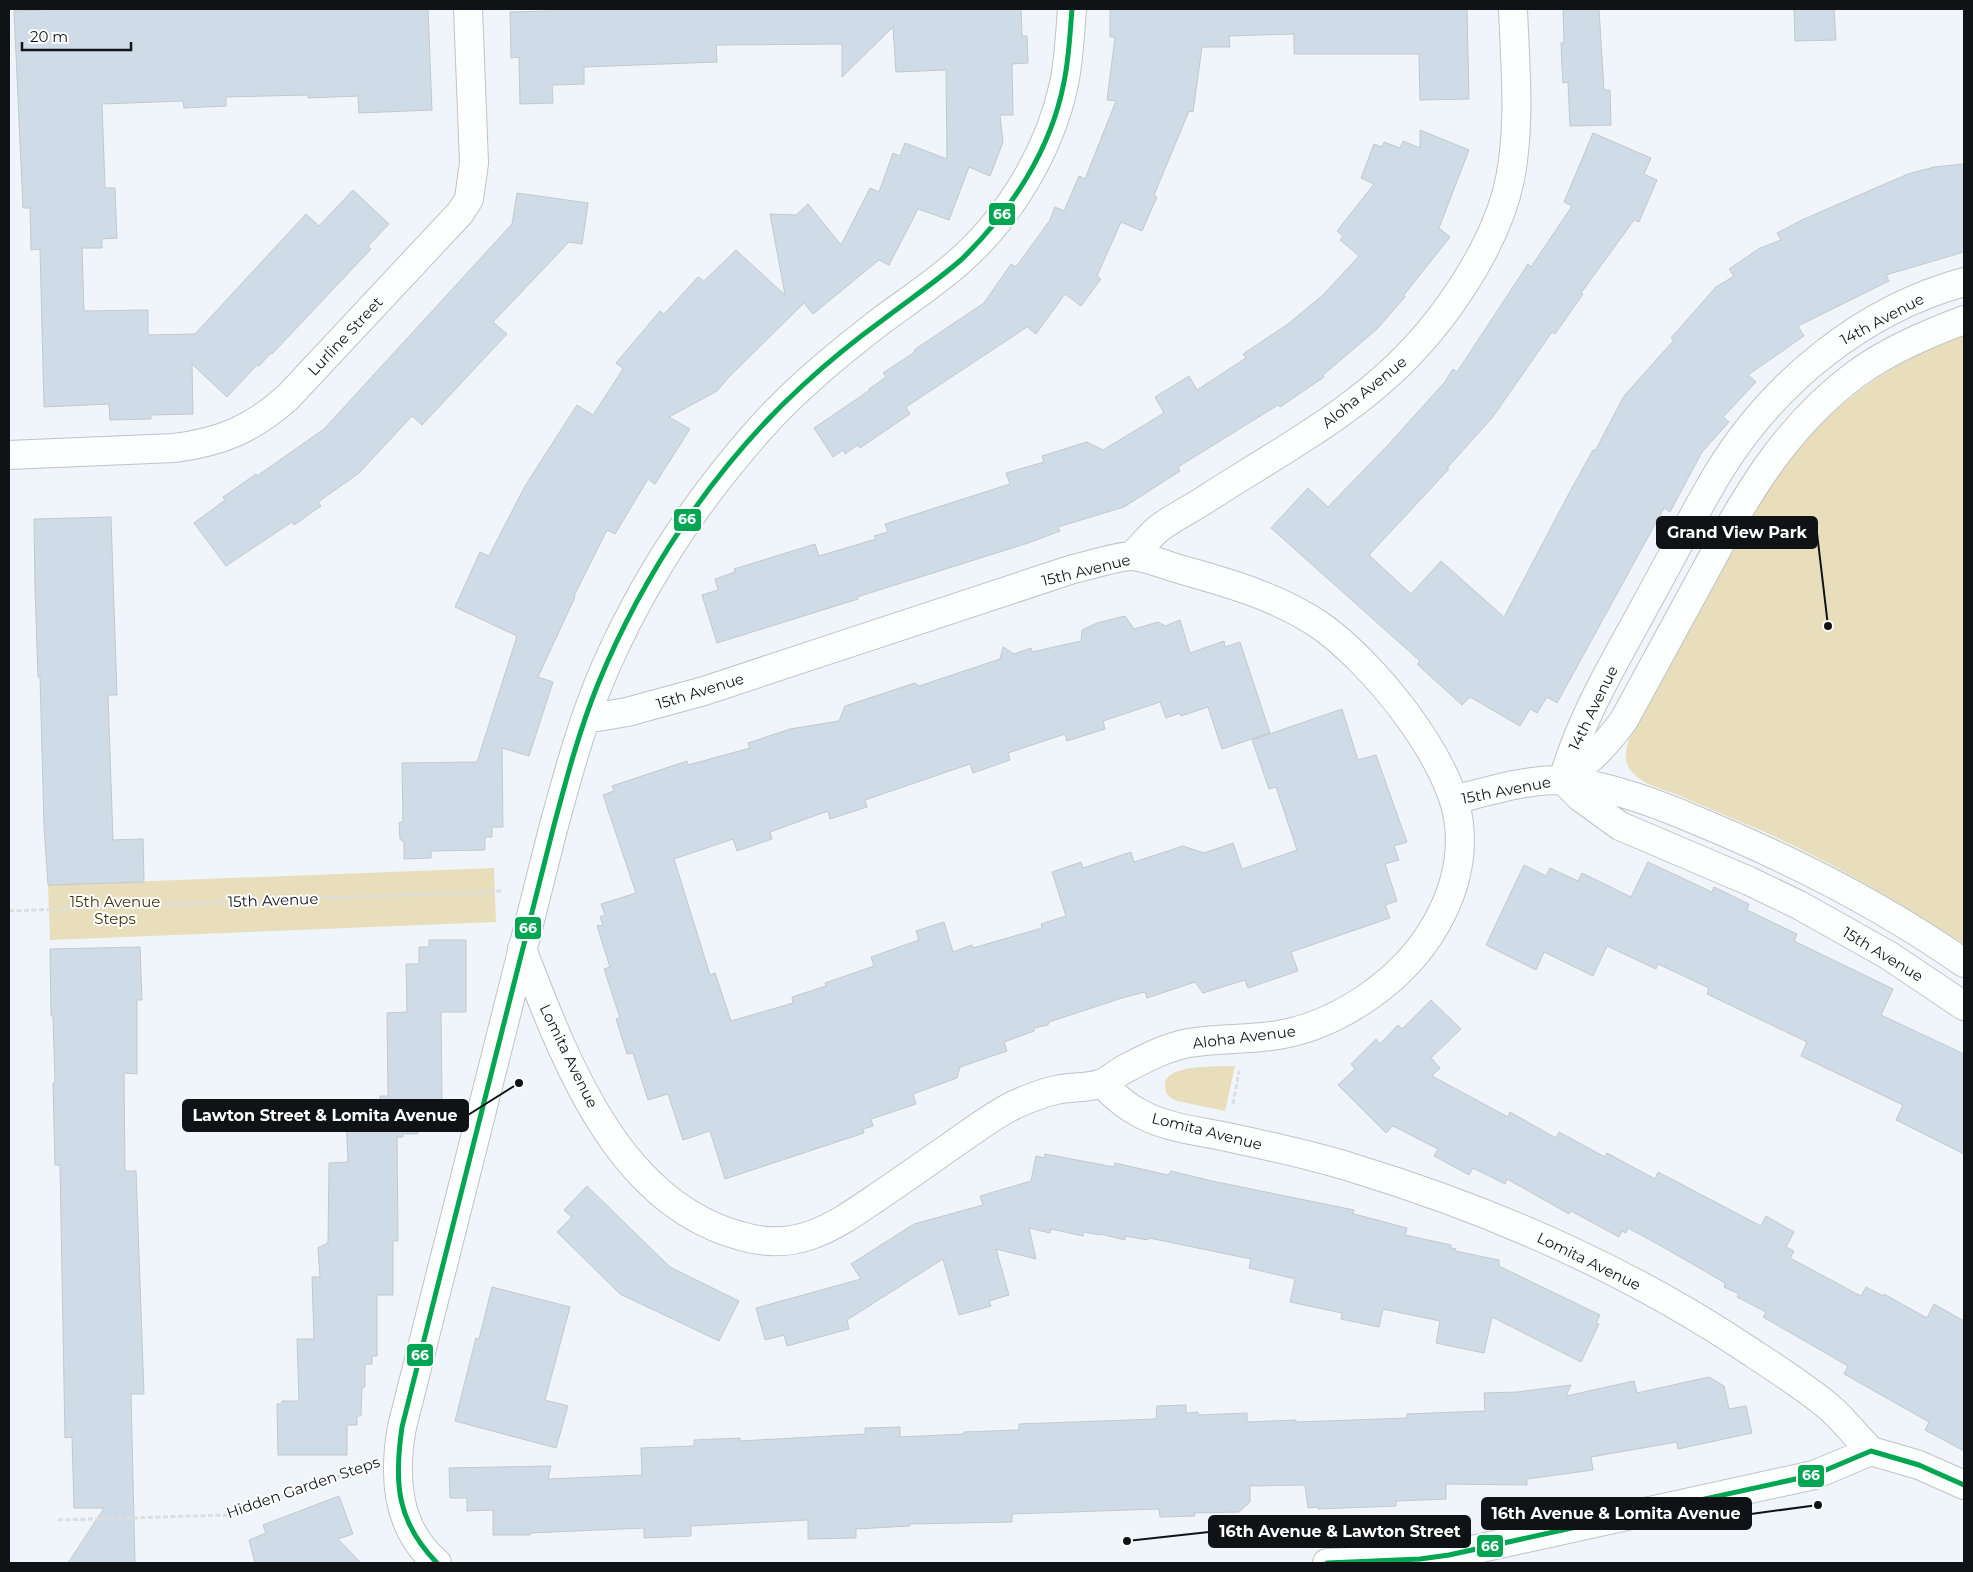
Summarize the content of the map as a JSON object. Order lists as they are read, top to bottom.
{
  "streets": {
    "street": [
      "14th Avenue",
      "Lurline Street",
      "Aloha Avenue",
      "15th Avenue",
      "Lomita Avenue"
    ],
    "path": ["Hidden Garden Steps"]
  },
  "crossings": [
    ["14th Avenue", "15th Avenue"],
    ["Aloha Avenue", "15th Avenue"],
    ["Aloha Avenue", "Lomita Avenue"]
  ],
  "parks": ["15th Avenue Steps"],
  "places": [
    "Grand View Park",
    "Lawton Street & Lomita Avenue",
    "16th Avenue & Lomita Avenue",
    "16th Avenue & Lawton Street"
  ],
  "lines": ["transit line 66"],
  "scale_bar": "20 m"
}
